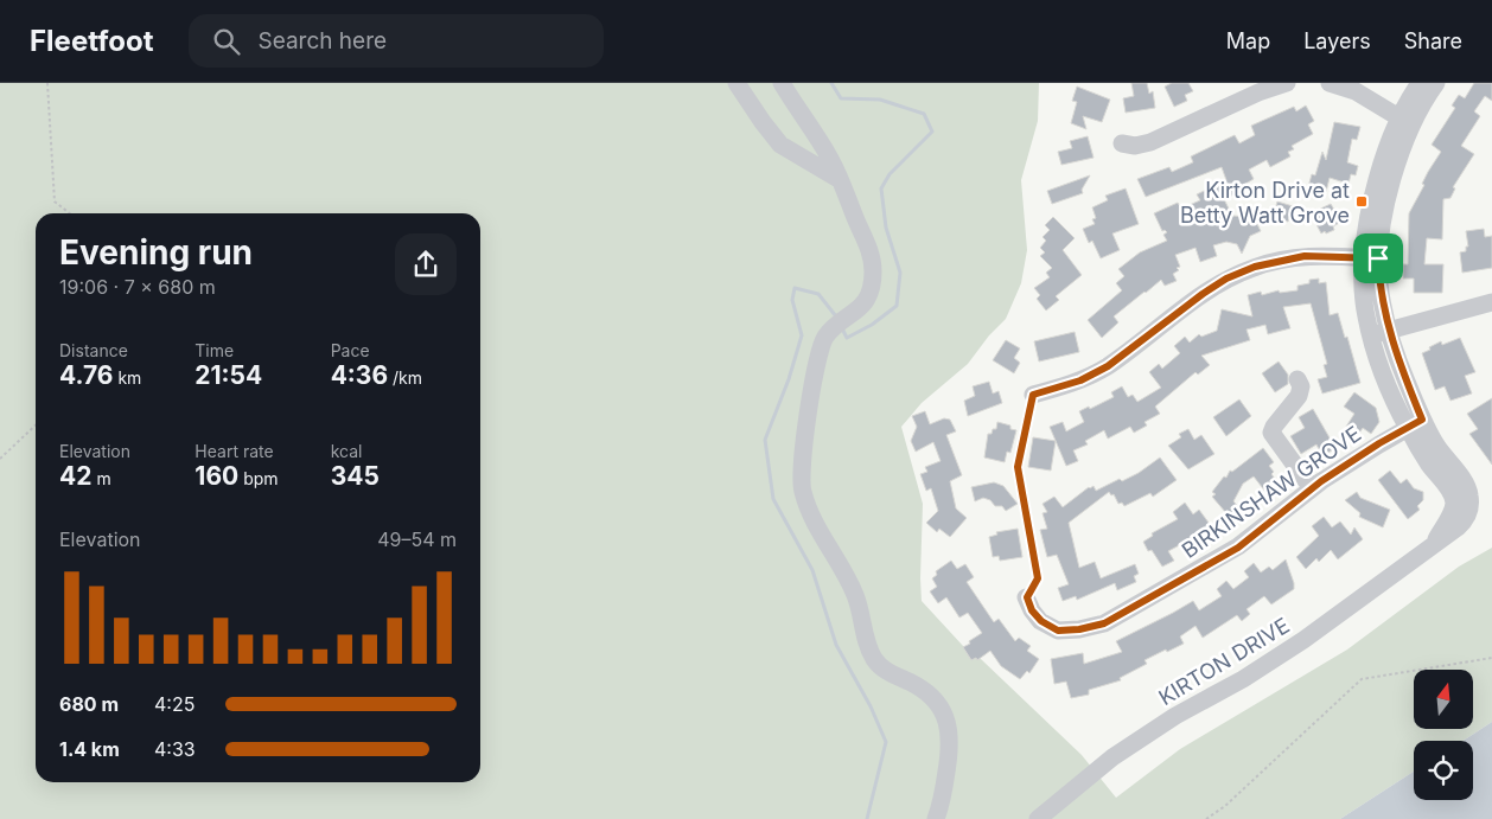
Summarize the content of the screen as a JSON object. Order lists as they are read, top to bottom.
{
  "streets": {
    "street": ["BIRKINSHAW GROVE", "KIRTON DRIVE"]
  },
  "crossings": [
    ["BIRKINSHAW GROVE", "KIRTON DRIVE"]
  ],
  "places": {
    "transit": ["Kirton Drive at Betty Watt Grove"]
  },
  "north": "top",
  "page": {
    "header": "Fleetfoot",
    "search": "Search here",
    "nav": ["Map", "Layers", "Share"],
    "heading": ["Evening run", "19:06 · 7 × 680 m"],
    "stats": [
      ["Distance", "4.76 km"],
      ["Time", "21:54"],
      ["Pace", "4:36 /km"],
      ["Elevation", "42 m"],
      ["Heart rate", "160 bpm"],
      ["kcal", "345"]
    ],
    "chart": ["Elevation", "49–54 m"],
    "list": [
      {
        "name": "680 m",
        "note": "4:25"
      },
      {
        "name": "1.4 km",
        "note": "4:33"
      }
    ]
  }
}
